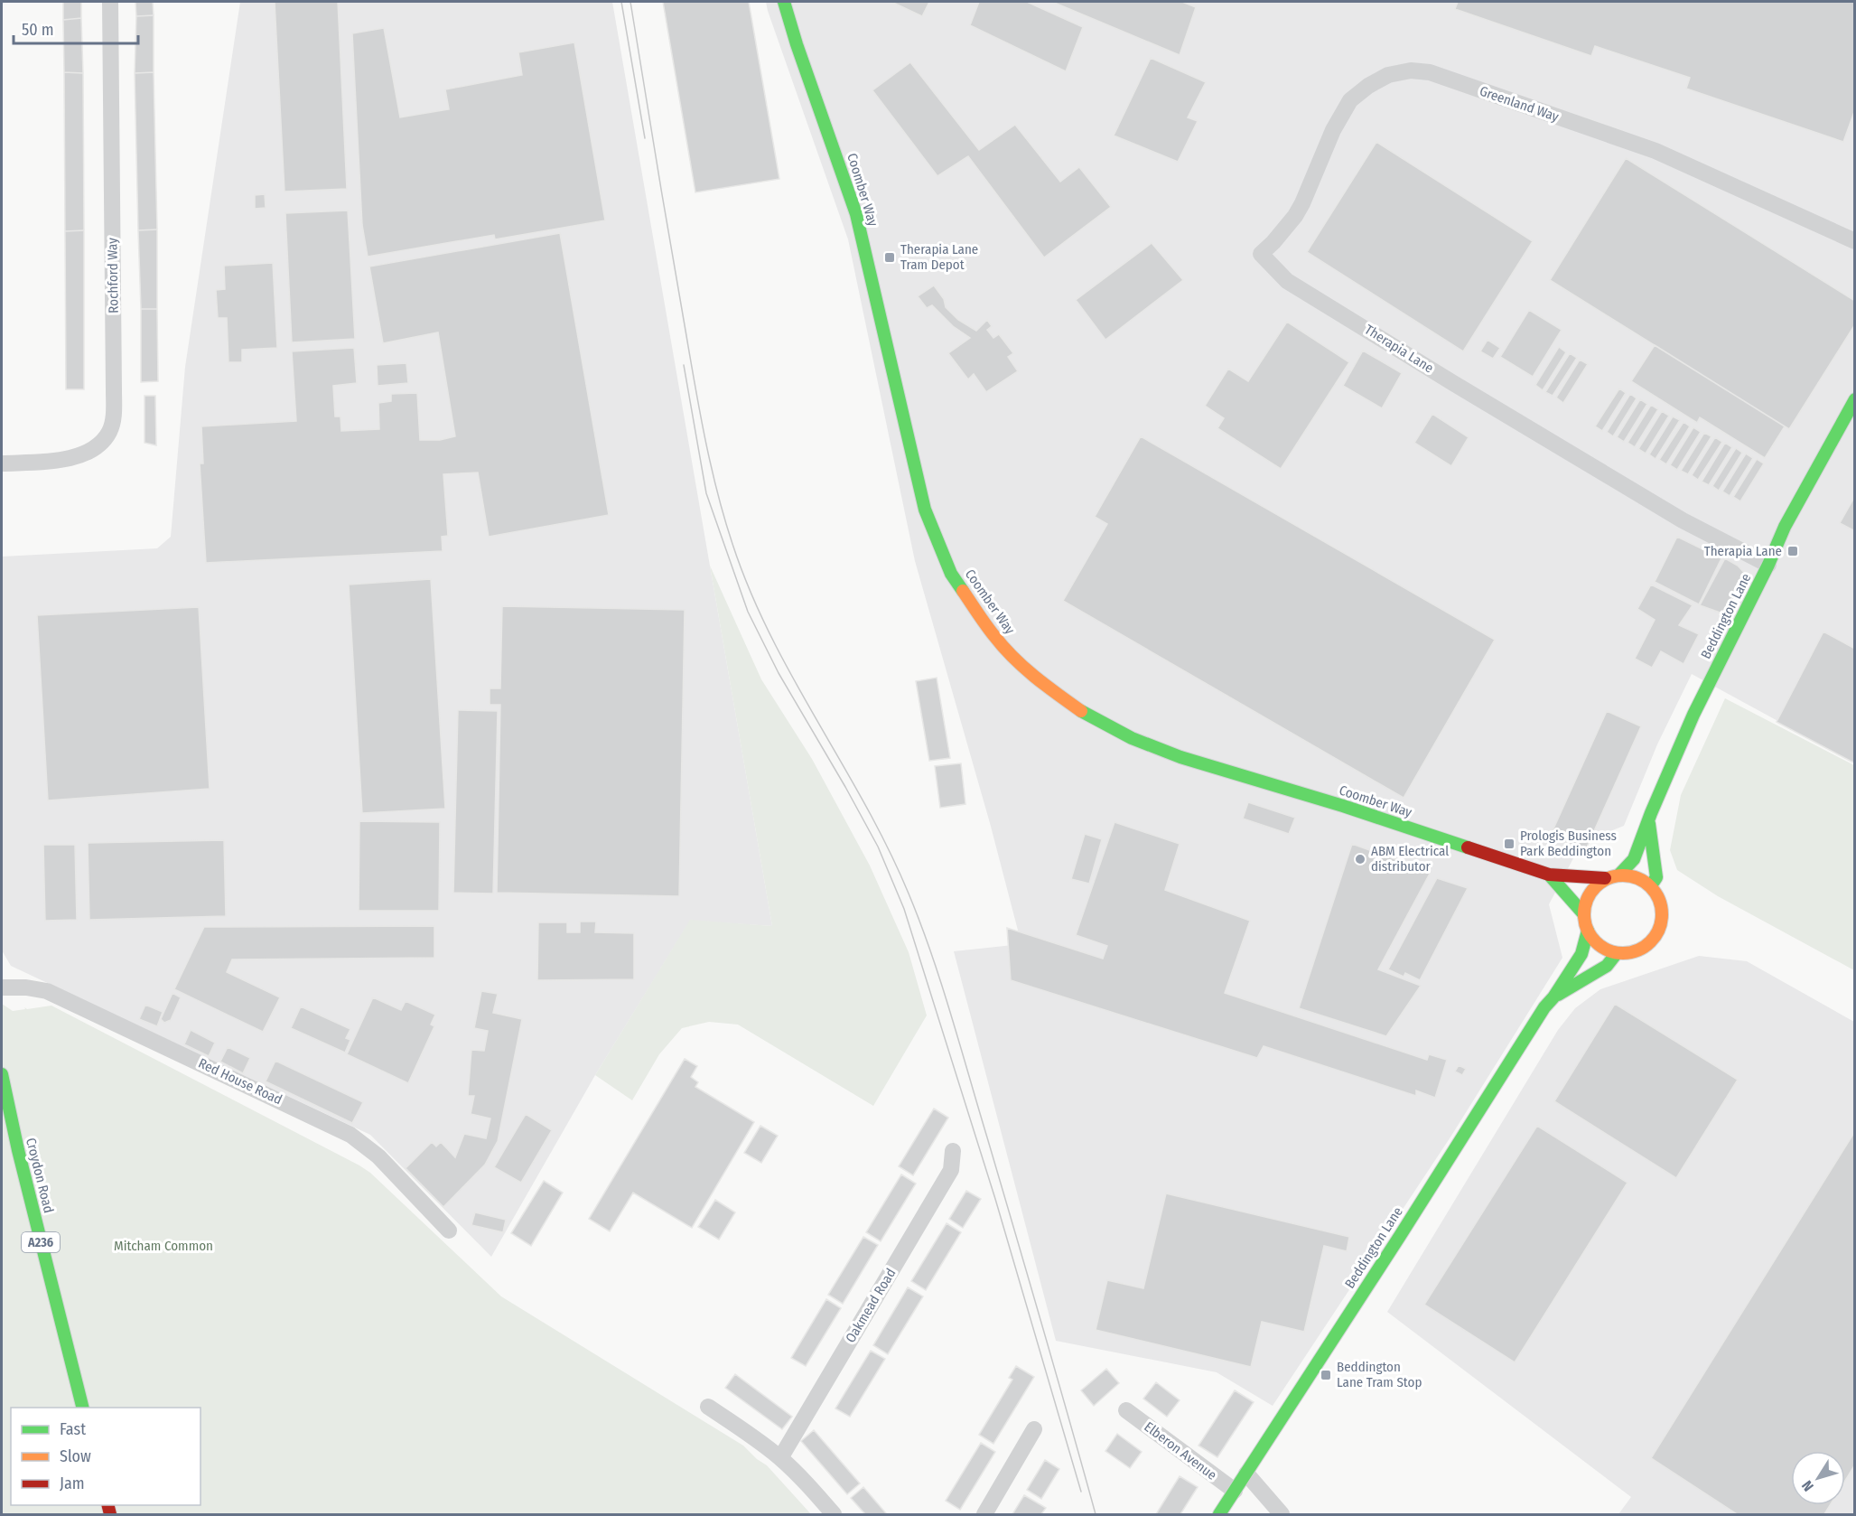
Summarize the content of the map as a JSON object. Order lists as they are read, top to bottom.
{
  "streets": {
    "main road": [
      "Coomber Way",
      "Beddington Lane",
      "Croydon Road",
      "A236"
    ],
    "street": [
      "Greenland Way",
      "Rochford Way",
      "Therapia Lane",
      "Red House Road",
      "Oakmead Road",
      "Elberon Avenue"
    ]
  },
  "crossings": [
    ["Greenland Way", "Therapia Lane"],
    ["Coomber Way", "Beddington Lane"],
    ["Therapia Lane", "Beddington Lane"],
    ["Beddington Lane", "Elberon Avenue"]
  ],
  "parks": ["Mitcham Common"],
  "places": {
    "transit": [
      "Therapia Lane Tram Depot",
      "Therapia Lane",
      "Prologis Business Park Beddington",
      "Beddington Lane Tram Stop"
    ],
    "other": ["ABM Electrical distributor"]
  },
  "legend": ["Fast", "Slow", "Jam"],
  "scale_bar": "50 m",
  "north": "bottom left"
}
